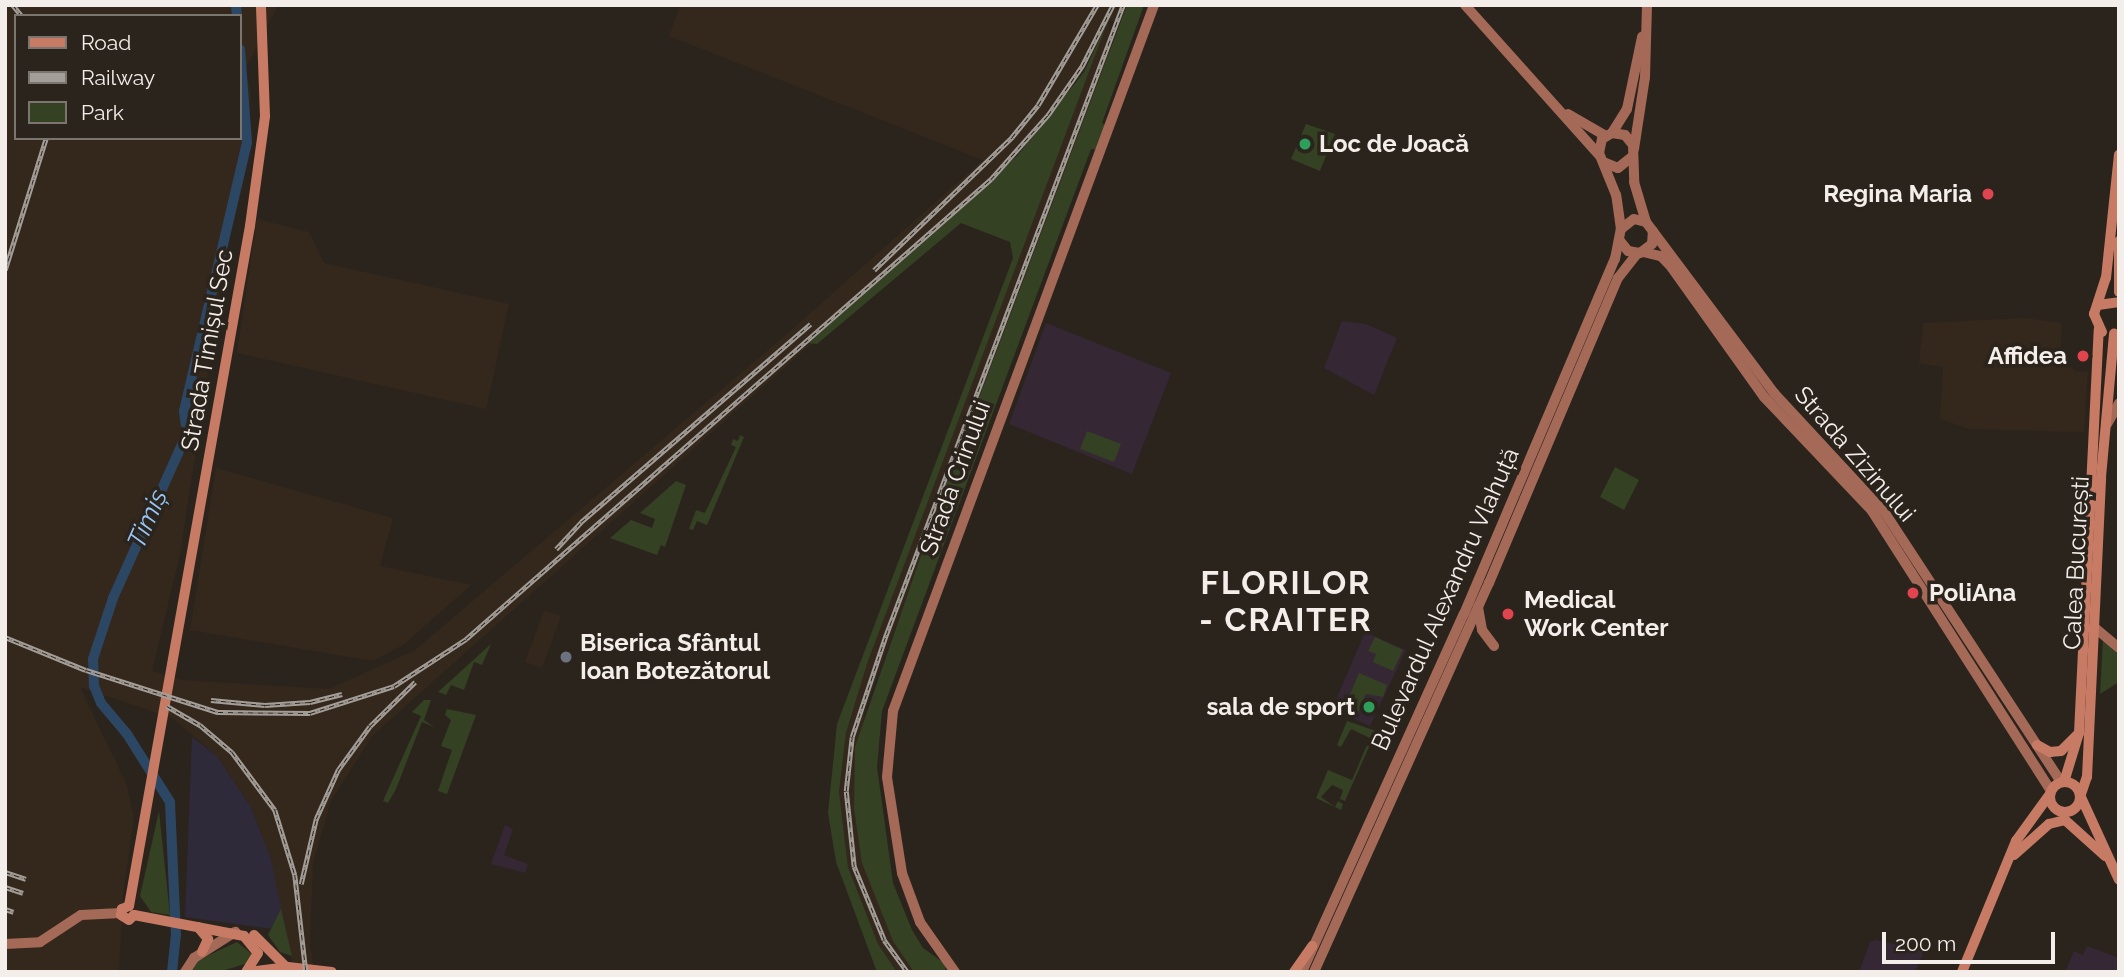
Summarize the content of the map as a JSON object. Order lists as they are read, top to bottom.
{
  "streets": {
    "main road": [
      "Strada Timișul Sec",
      "Strada Zizinului",
      "Strada Crinului",
      "Calea București",
      "Bulevardul Alexandru Vlahuță"
    ]
  },
  "crossings": [
    ["Strada Zizinului", "Calea București"],
    ["Strada Zizinului", "Bulevardul Alexandru Vlahuță"]
  ],
  "districts": ["FLORILOR - CRAITER"],
  "water": ["Timiș"],
  "places": [
    "Loc de Joacă",
    "Regina Maria",
    "Affidea",
    "PoliAna",
    "Medical Work Center",
    "Biserica Sfântul Ioan Botezătorul",
    "sala de sport"
  ],
  "legend": ["Road", "Railway", "Park"],
  "scale_bar": "200 m"
}
